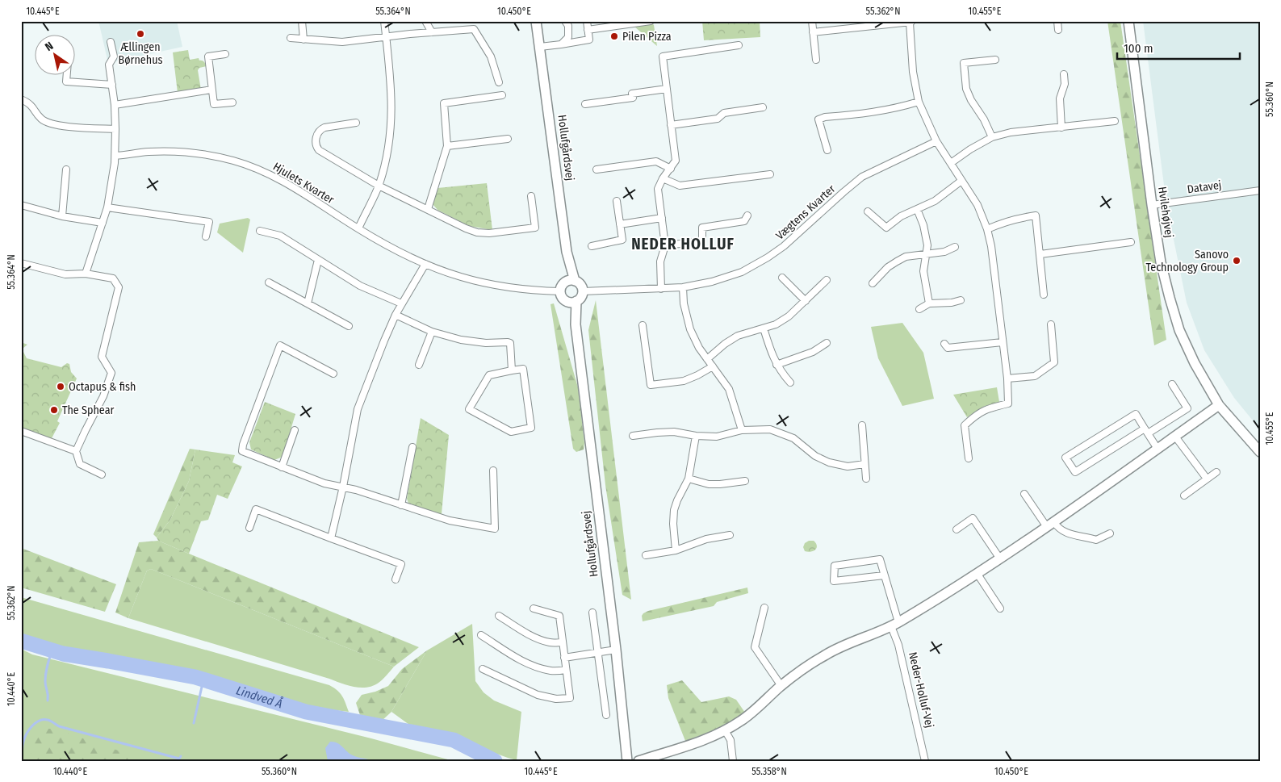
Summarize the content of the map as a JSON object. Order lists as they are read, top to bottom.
{
  "streets": {
    "street": [
      "Hollufgårdsvej",
      "Hjulets Kvarter",
      "Datavej",
      "Vægtens Kvarter",
      "Hvilehøjvej",
      "Neder-Holluf-Vej"
    ]
  },
  "crossings": [
    ["Hollufgårdsvej", "Hjulets Kvarter"],
    ["Hollufgårdsvej", "Vægtens Kvarter"],
    ["Hjulets Kvarter", "Vægtens Kvarter"],
    ["Datavej", "Hvilehøjvej"]
  ],
  "districts": ["NEDER HOLLUF"],
  "water": ["Lindved Å"],
  "places": [
    "Ællingen Børnehus",
    "Pilen Pizza",
    "Sanovo Technology Group",
    "Octapus & fish",
    "The Sphear"
  ],
  "scale_bar": "100 m",
  "north": "top left",
  "coordinates": [
    "10.445°E",
    "55.364°N",
    "10.450°E",
    "55.362°N",
    "10.455°E",
    "55.360°N",
    "10.440°E",
    "55.358°N"
  ]
}
